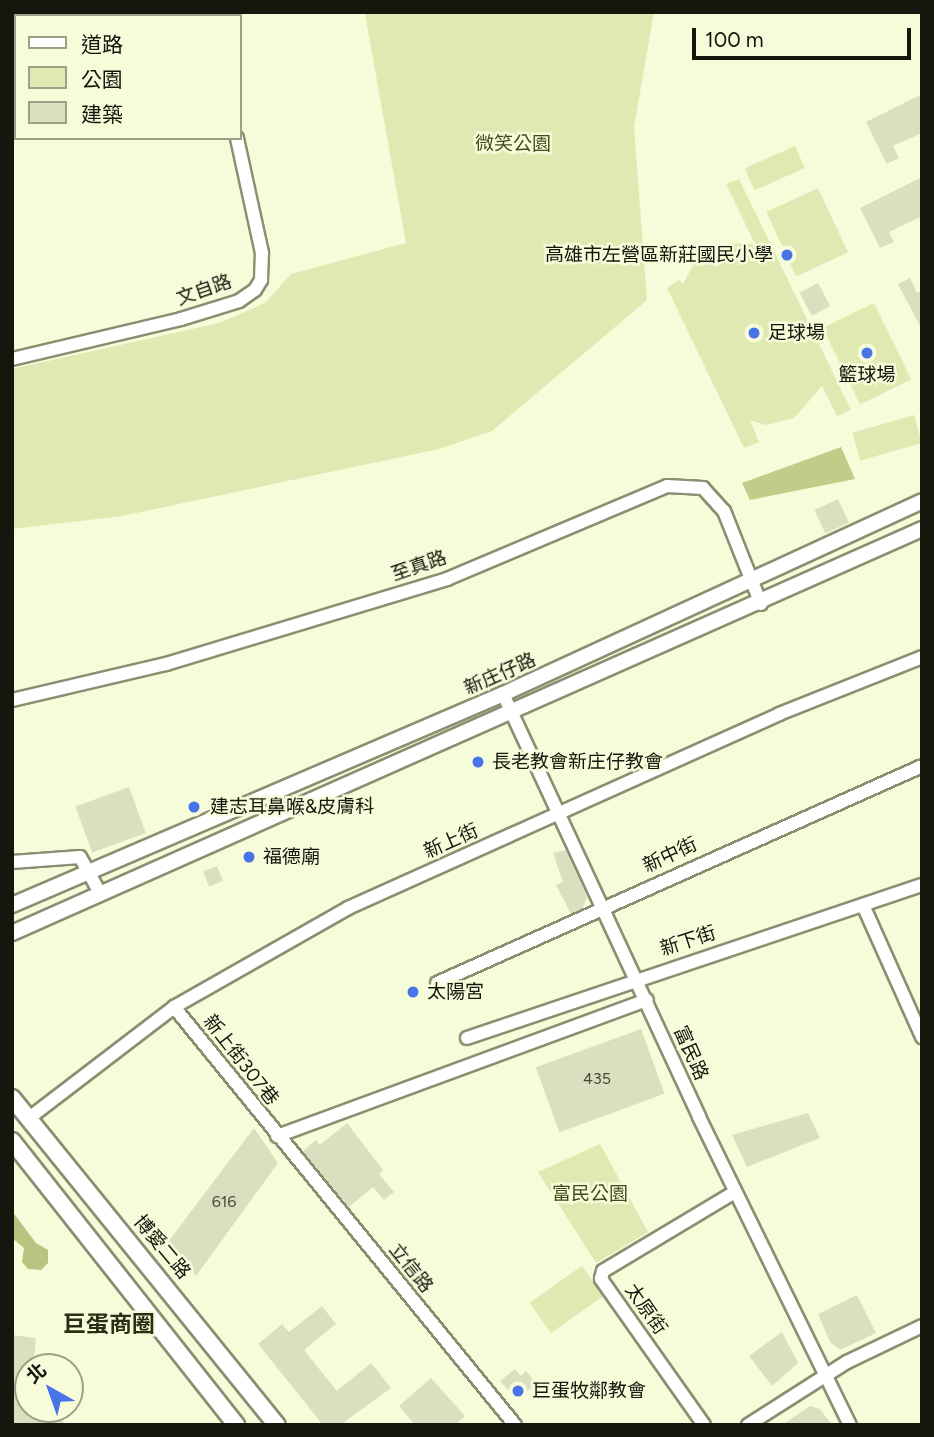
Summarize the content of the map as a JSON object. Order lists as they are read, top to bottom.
{
  "streets": {
    "main road": ["博愛二路"],
    "street": [
      "文自路",
      "至真路",
      "新庄仔路",
      "新上街",
      "新中街",
      "新下街",
      "富民路",
      "新上街307巷",
      "立信路",
      "太原街"
    ]
  },
  "crossings": [
    ["至真路", "新庄仔路"],
    ["新庄仔路", "富民路"],
    ["新上街", "富民路"],
    ["新上街", "新上街307巷"],
    ["新上街", "博愛二路"],
    ["新中街", "富民路"],
    ["新下街", "富民路"],
    ["富民路", "太原街"],
    ["新上街307巷", "立信路"]
  ],
  "districts": ["巨蛋商圈"],
  "parks": ["微笑公園", "富民公園"],
  "places": [
    "高雄市左營區新莊國民小學",
    "足球場",
    "籃球場",
    "長老教會新庄仔教會",
    "建志耳鼻喉&皮膚科",
    "福德廟",
    "太陽宮",
    "巨蛋牧鄰教會"
  ],
  "house_numbers": ["435", "616"],
  "legend": ["道路", "公園", "建築"],
  "scale_bar": "100 m",
  "north": "top left"
}
